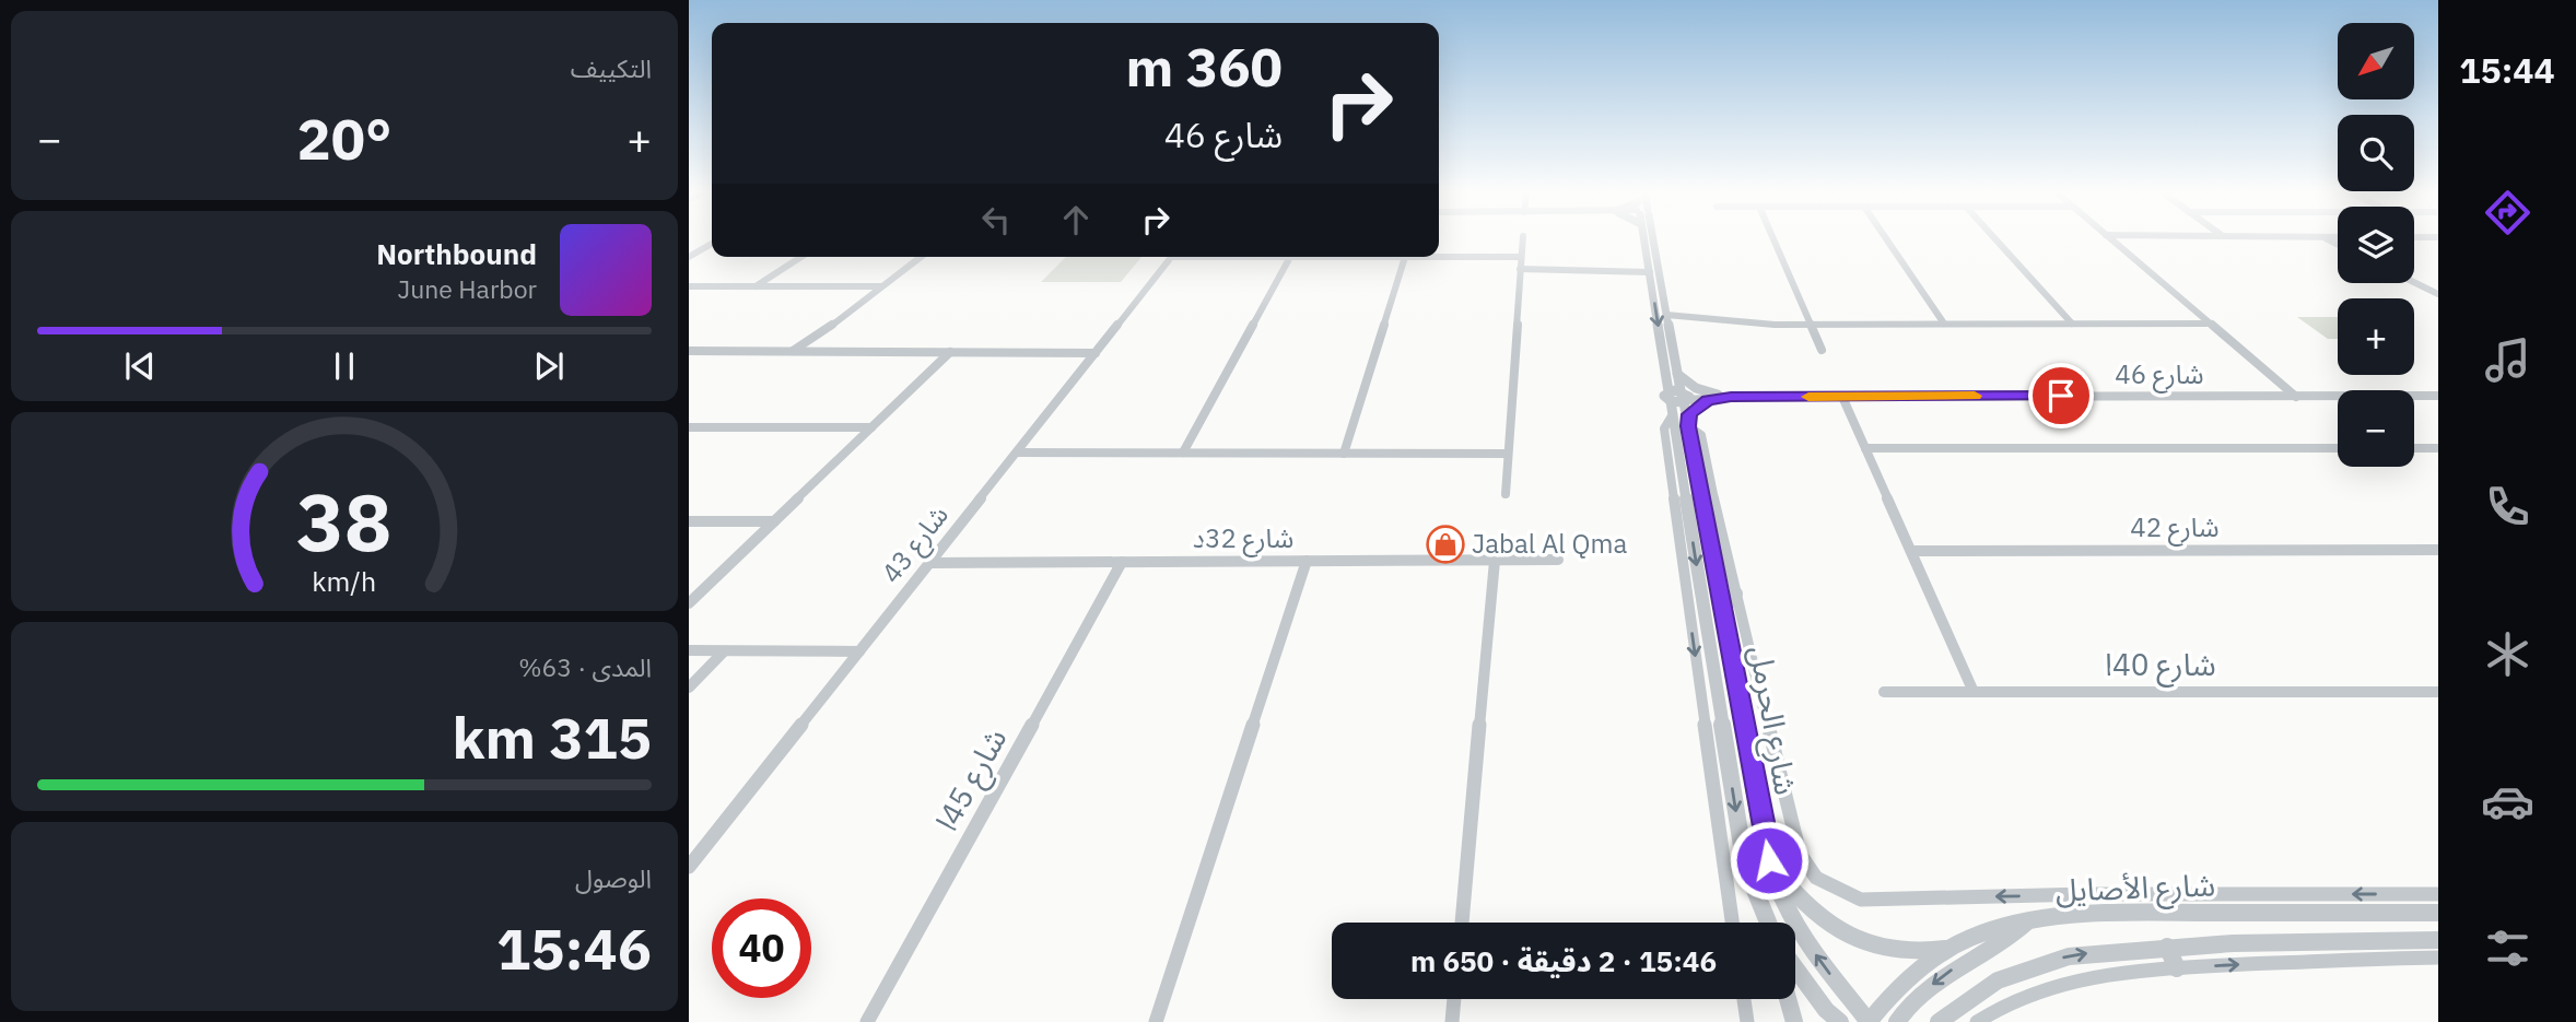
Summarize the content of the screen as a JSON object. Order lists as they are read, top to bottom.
{
  "streets": {
    "street": [
      "شارع 46",
      "شارع 42",
      "شارع 32د",
      "شارع 43",
      "شارع 40ا",
      "شارع الحرمل",
      "شارع 45ا",
      "شارع الأصايل"
    ]
  },
  "crossings": [
    ["شارع 46", "شارع الحرمل"],
    ["شارع 32د", "شارع 43"],
    ["شارع 32د", "شارع 45ا"],
    ["شارع الحرمل", "شارع الأصايل"]
  ],
  "places": {
    "shop": ["Jabal Al Qma"]
  },
  "north": "bottom left",
  "page": {
    "tabs": "15:44",
    "tile": [
      "التكييف",
      ["المدى · 63%", "315 km"],
      ["الوصول", "15:46"]
    ],
    "map_buttons": ["+", "−"],
    "turn": ["360 m", "شارع 46"],
    "heat": ["−", "20°", "+"],
    "song": ["Northbound", "June Harbor"],
    "limit": "40",
    "trip": "15:46 · 2 دقيقة · 650 m",
    "gauge": ["38", "km/h"]
  }
}
